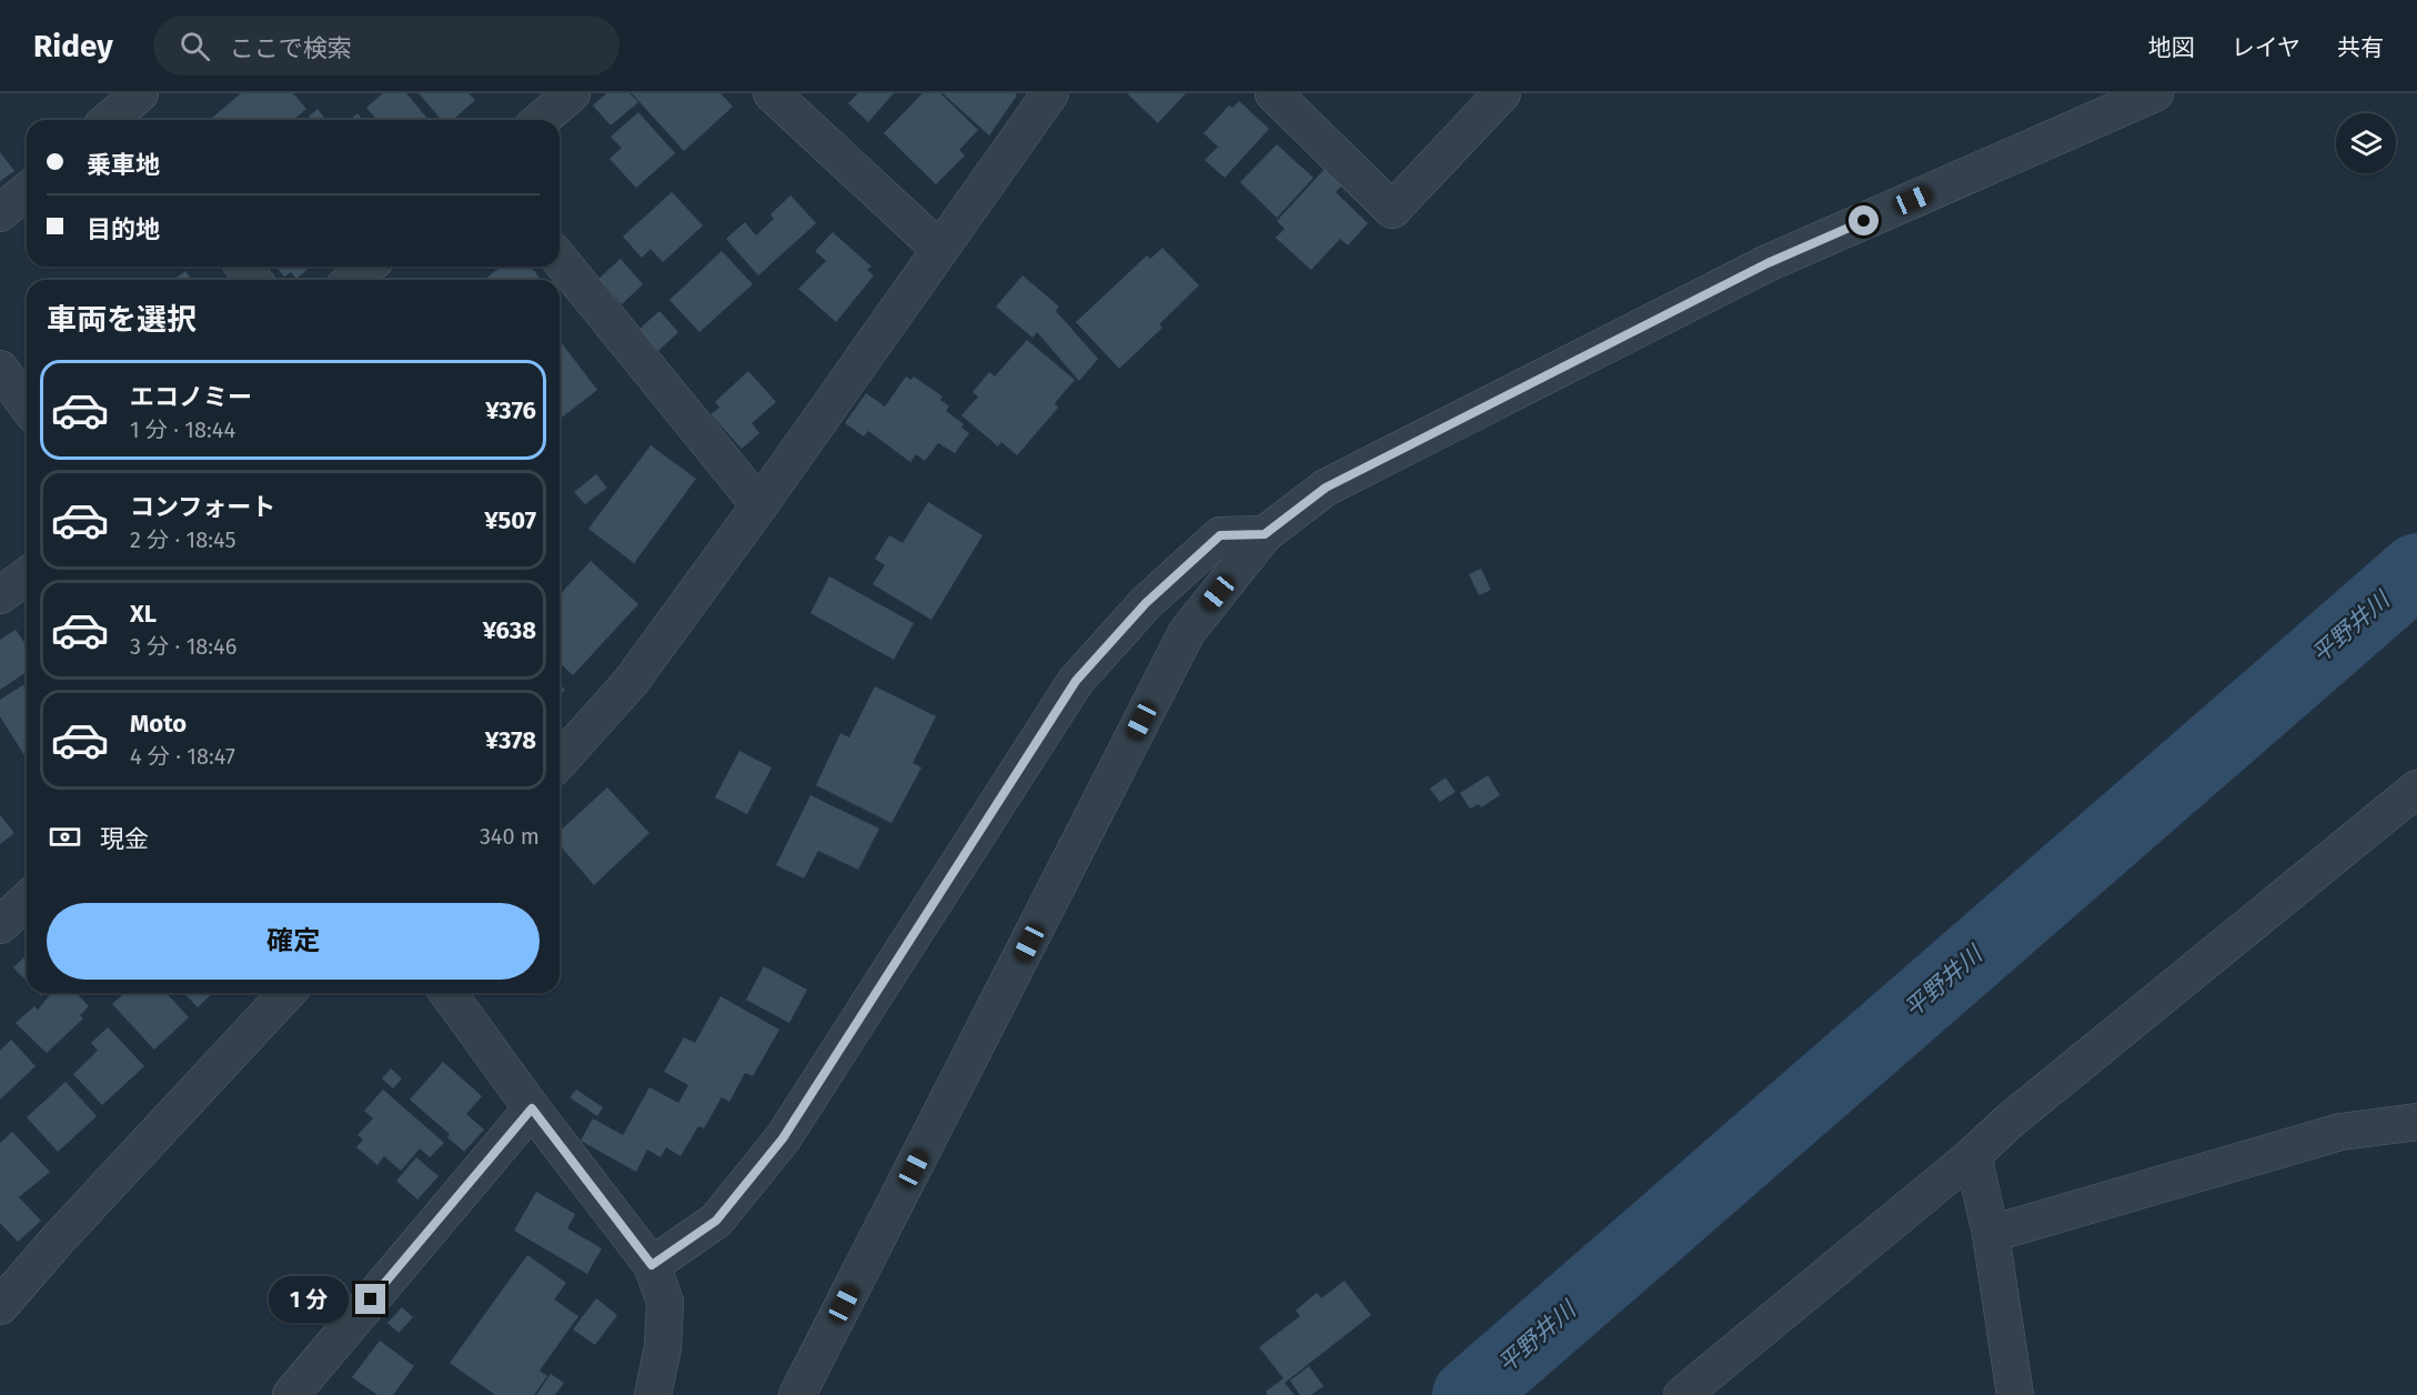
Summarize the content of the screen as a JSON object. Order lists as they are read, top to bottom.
{
  "water": ["平野井川"],
  "page": {
    "header": "Ridey",
    "search": "ここで検索",
    "nav": ["地図", "レイヤ", "共有"],
    "banner": ["乗車地", "目的地"],
    "heading": "車両を選択",
    "list": [
      {
        "name": "エコノミー",
        "note": "1 分 · 18:44",
        "value": "¥376"
      },
      {
        "name": "コンフォート",
        "note": "2 分 · 18:45",
        "value": "¥507"
      },
      {
        "name": "XL",
        "note": "3 分 · 18:46",
        "value": "¥638"
      },
      {
        "name": "Moto",
        "note": "4 分 · 18:47",
        "value": "¥378"
      }
    ],
    "pay": ["現金", "340 m"],
    "buttons": "確定",
    "bubble": "1 分"
  }
}
